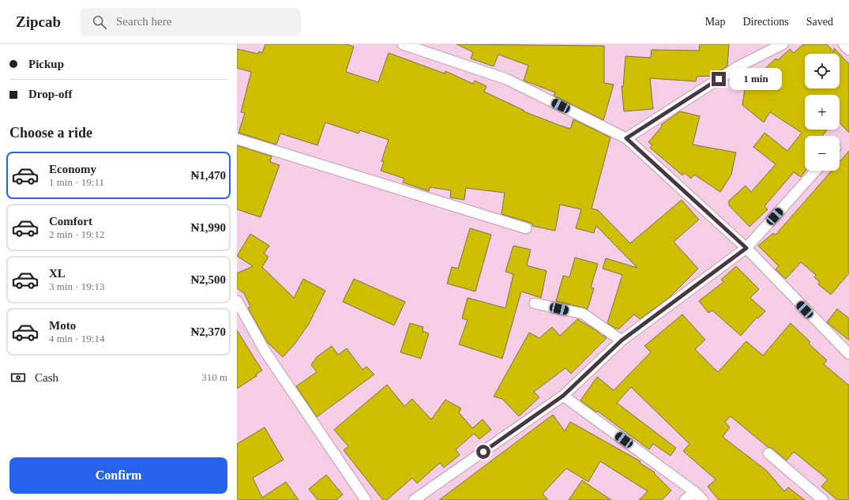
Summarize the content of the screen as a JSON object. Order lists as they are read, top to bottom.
{
  "page": {
    "header": "Zipcab",
    "search": "Search here",
    "nav": ["Map", "Directions", "Saved"],
    "banner": ["Pickup", "Drop-off"],
    "map_buttons": ["+", "−"],
    "bubble": "1 min",
    "heading": "Choose a ride",
    "list": [
      {
        "name": "Economy",
        "note": "1 min · 19:11",
        "value": "₦1,470"
      },
      {
        "name": "Comfort",
        "note": "2 min · 19:12",
        "value": "₦1,990"
      },
      {
        "name": "XL",
        "note": "3 min · 19:13",
        "value": "₦2,500"
      },
      {
        "name": "Moto",
        "note": "4 min · 19:14",
        "value": "₦2,370"
      }
    ],
    "pay": ["Cash", "310 m"],
    "buttons": "Confirm"
  }
}
